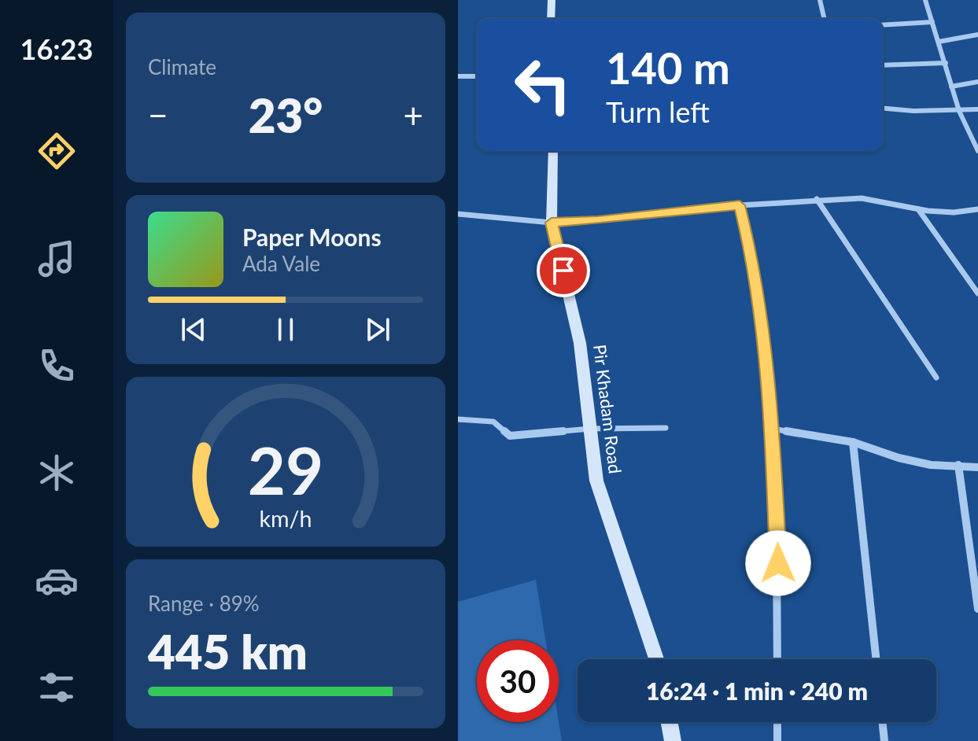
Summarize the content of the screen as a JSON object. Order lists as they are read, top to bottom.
{
  "streets": {
    "street": ["Pir Khadam Road"]
  },
  "page": {
    "tabs": "16:23",
    "tile": [
      "Climate",
      ["Range · 89%", "445 km"]
    ],
    "turn": ["140 m", "Turn left"],
    "heat": ["−", "23°", "+"],
    "song": ["Paper Moons", "Ada Vale"],
    "limit": "30",
    "trip": "16:24 · 1 min · 240 m",
    "gauge": ["29", "km/h"]
  }
}
